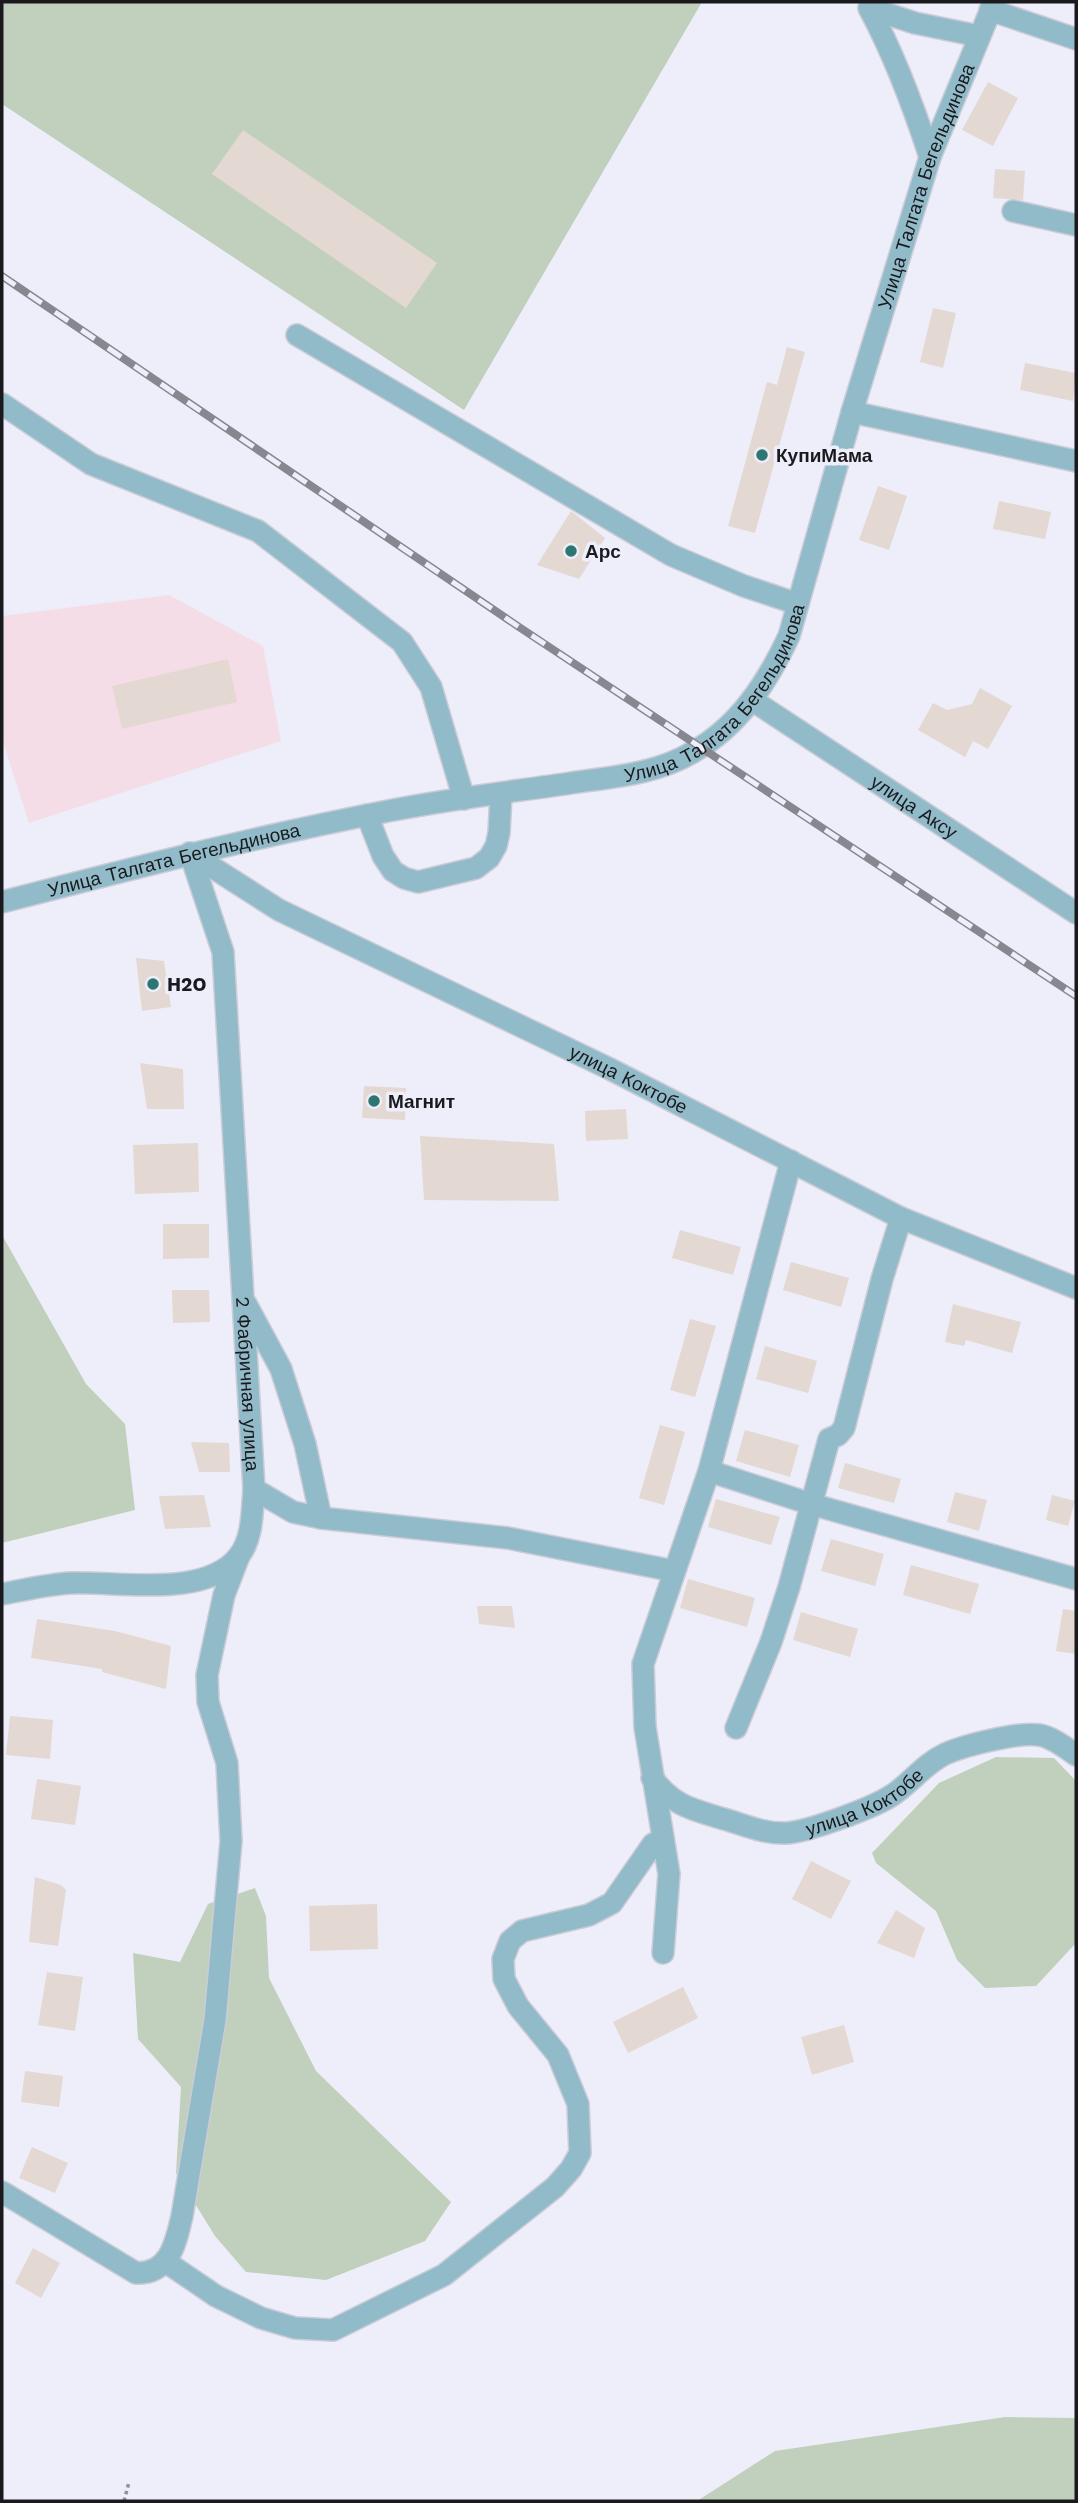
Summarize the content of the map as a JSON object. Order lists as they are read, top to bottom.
{
  "streets": {
    "street": [
      "Улица Талгата Бегельдинова",
      "улица Аксу",
      "улица Коктобе",
      "2 Фабричная улица"
    ]
  },
  "crossings": [
    ["Улица Талгата Бегельдинова", "улица Аксу"],
    ["Улица Талгата Бегельдинова", "улица Коктобе"],
    ["Улица Талгата Бегельдинова", "2 Фабричная улица"],
    ["улица Коктобе", "2 Фабричная улица"]
  ],
  "places": [
    "КупиМама",
    "Арс",
    "H2O",
    "Магнит"
  ]
}
